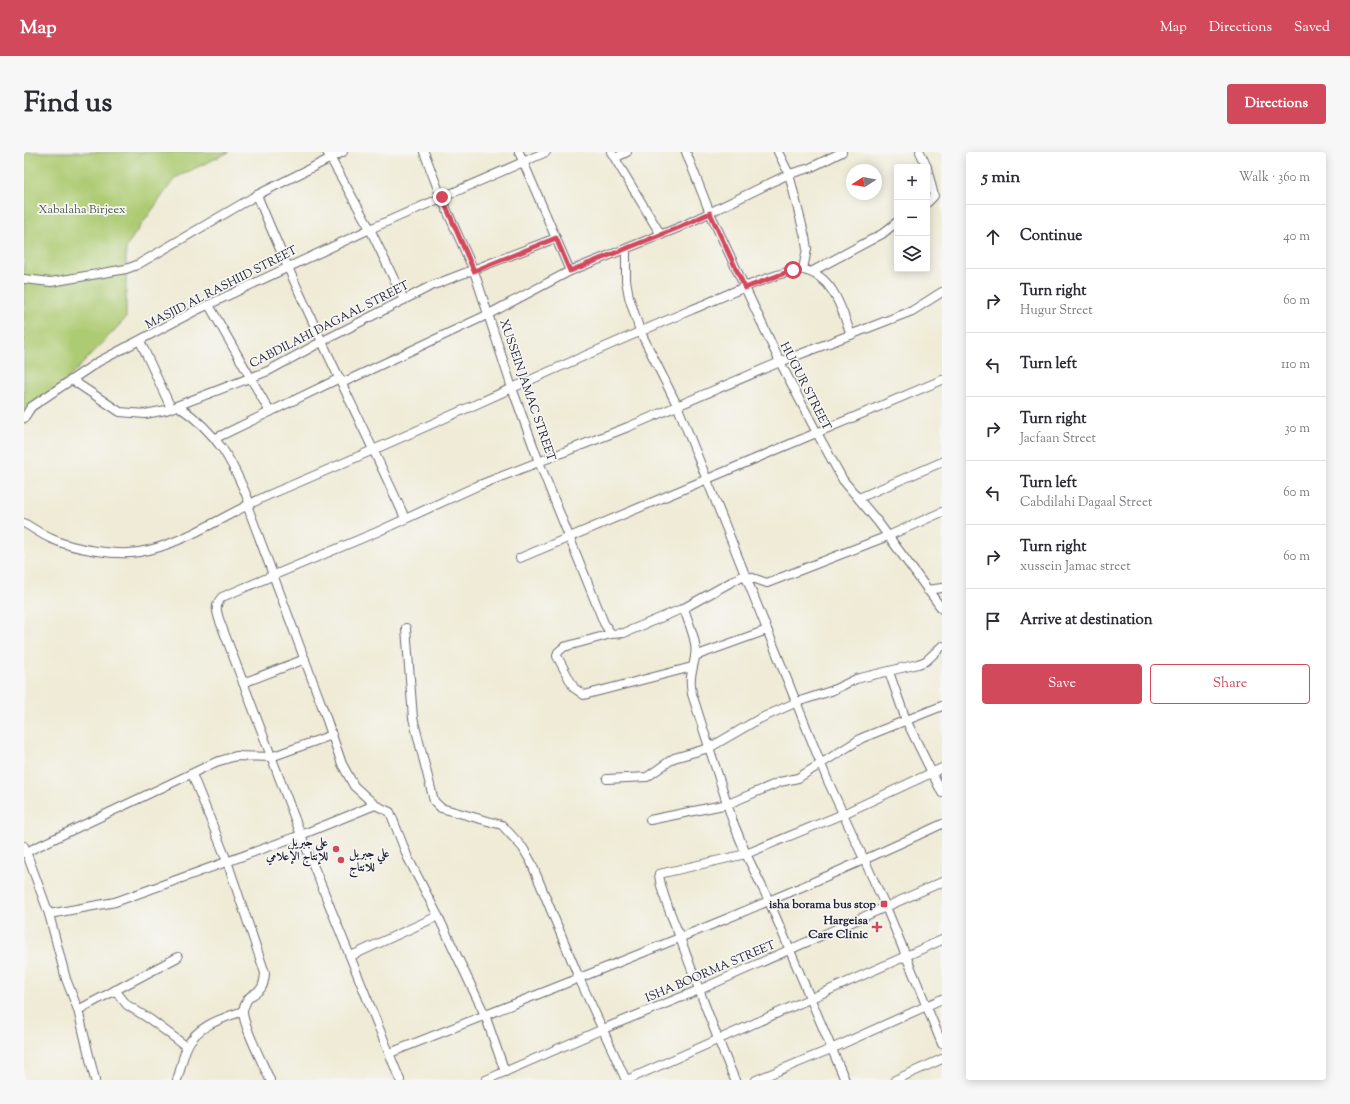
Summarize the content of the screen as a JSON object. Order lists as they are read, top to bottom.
{
  "streets": {
    "street": [
      "MASJID AL RASHIID STREET",
      "CABDILAHI DAGAAL STREET",
      "HUGUR STREET",
      "XUSSEIN JAMAC STREET",
      "ISHA BOORMA STREET"
    ]
  },
  "crossings": [
    ["MASJID AL RASHIID STREET", "CABDILAHI DAGAAL STREET"],
    ["MASJID AL RASHIID STREET", "XUSSEIN JAMAC STREET"],
    ["CABDILAHI DAGAAL STREET", "XUSSEIN JAMAC STREET"]
  ],
  "parks": ["Xabalaha Birjeex"],
  "places": {
    "other": ["علي جبريل للإنتاج الإعلامي", "علي جبريل للانتاج"],
    "transit": ["isha borama bus stop"],
    "health": ["Hargeisa Care Clinic"]
  },
  "north": "left",
  "page": {
    "header": "Map",
    "nav": ["Map", "Directions", "Saved"],
    "title": "Find us",
    "buttons": [
      "Directions",
      ["Save", "Share"]
    ],
    "heading": ["5 min", "Walk · 360 m"],
    "map_buttons": ["+", "−"],
    "list": [
      ["Continue", "40 m"],
      ["Turn right", "Hugur Street", "60 m"],
      ["Turn left", "110 m"],
      ["Turn right", "Jacfaan Street", "30 m"],
      ["Turn left", "Cabdilahi Dagaal Street", "60 m"],
      ["Turn right", "xussein Jamac street", "60 m"],
      "Arrive at destination"
    ]
  }
}
